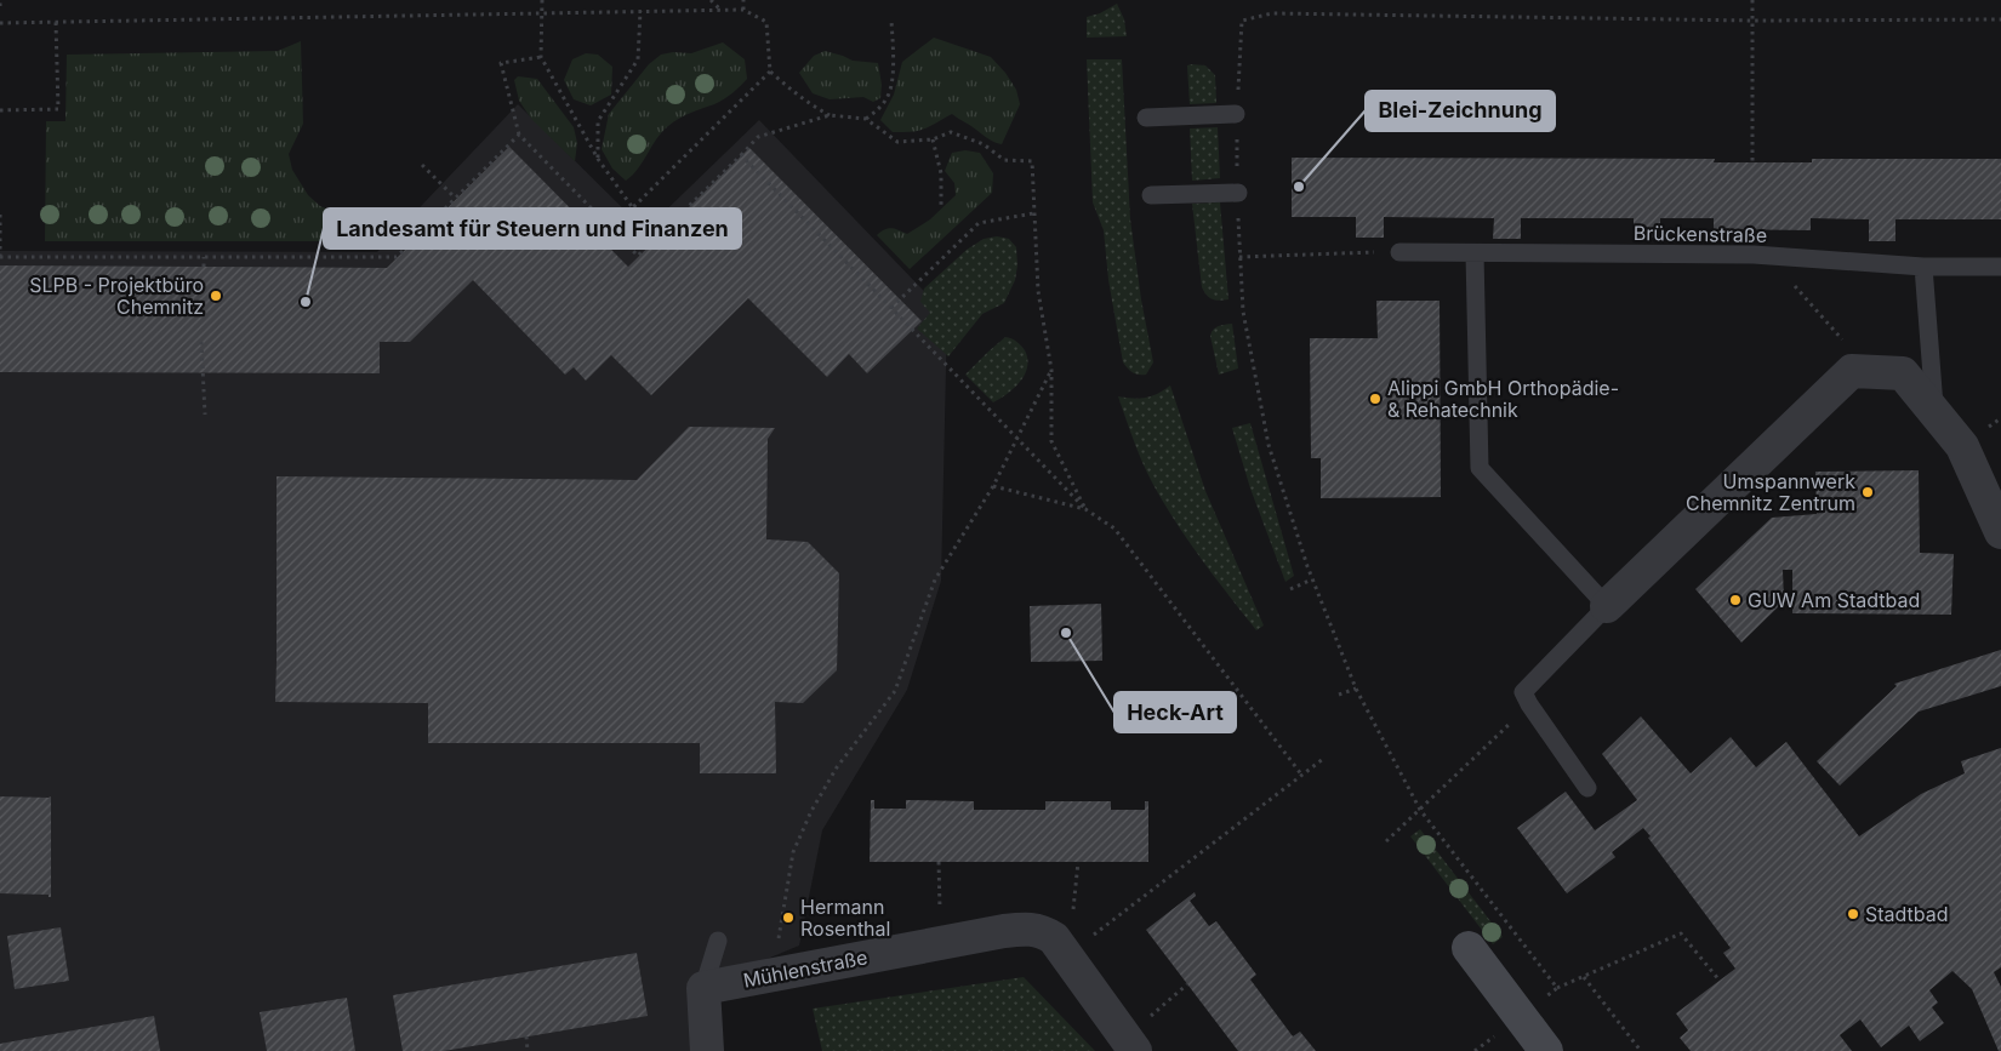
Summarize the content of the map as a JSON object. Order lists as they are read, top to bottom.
{
  "streets": {
    "street": ["Mühlenstraße"],
    "lane": ["Brückenstraße"]
  },
  "places": [
    "Blei-Zeichnung",
    "SLPB - Projektbüro Chemnitz",
    "Landesamt für Steuern und Finanzen",
    "Alippi GmbH Orthopädie- & Rehatechnik",
    "Umspannwerk Chemnitz Zentrum",
    "GUW Am Stadtbad",
    "Heck-Art",
    "Stadtbad",
    "Hermann Rosenthal"
  ]
}
